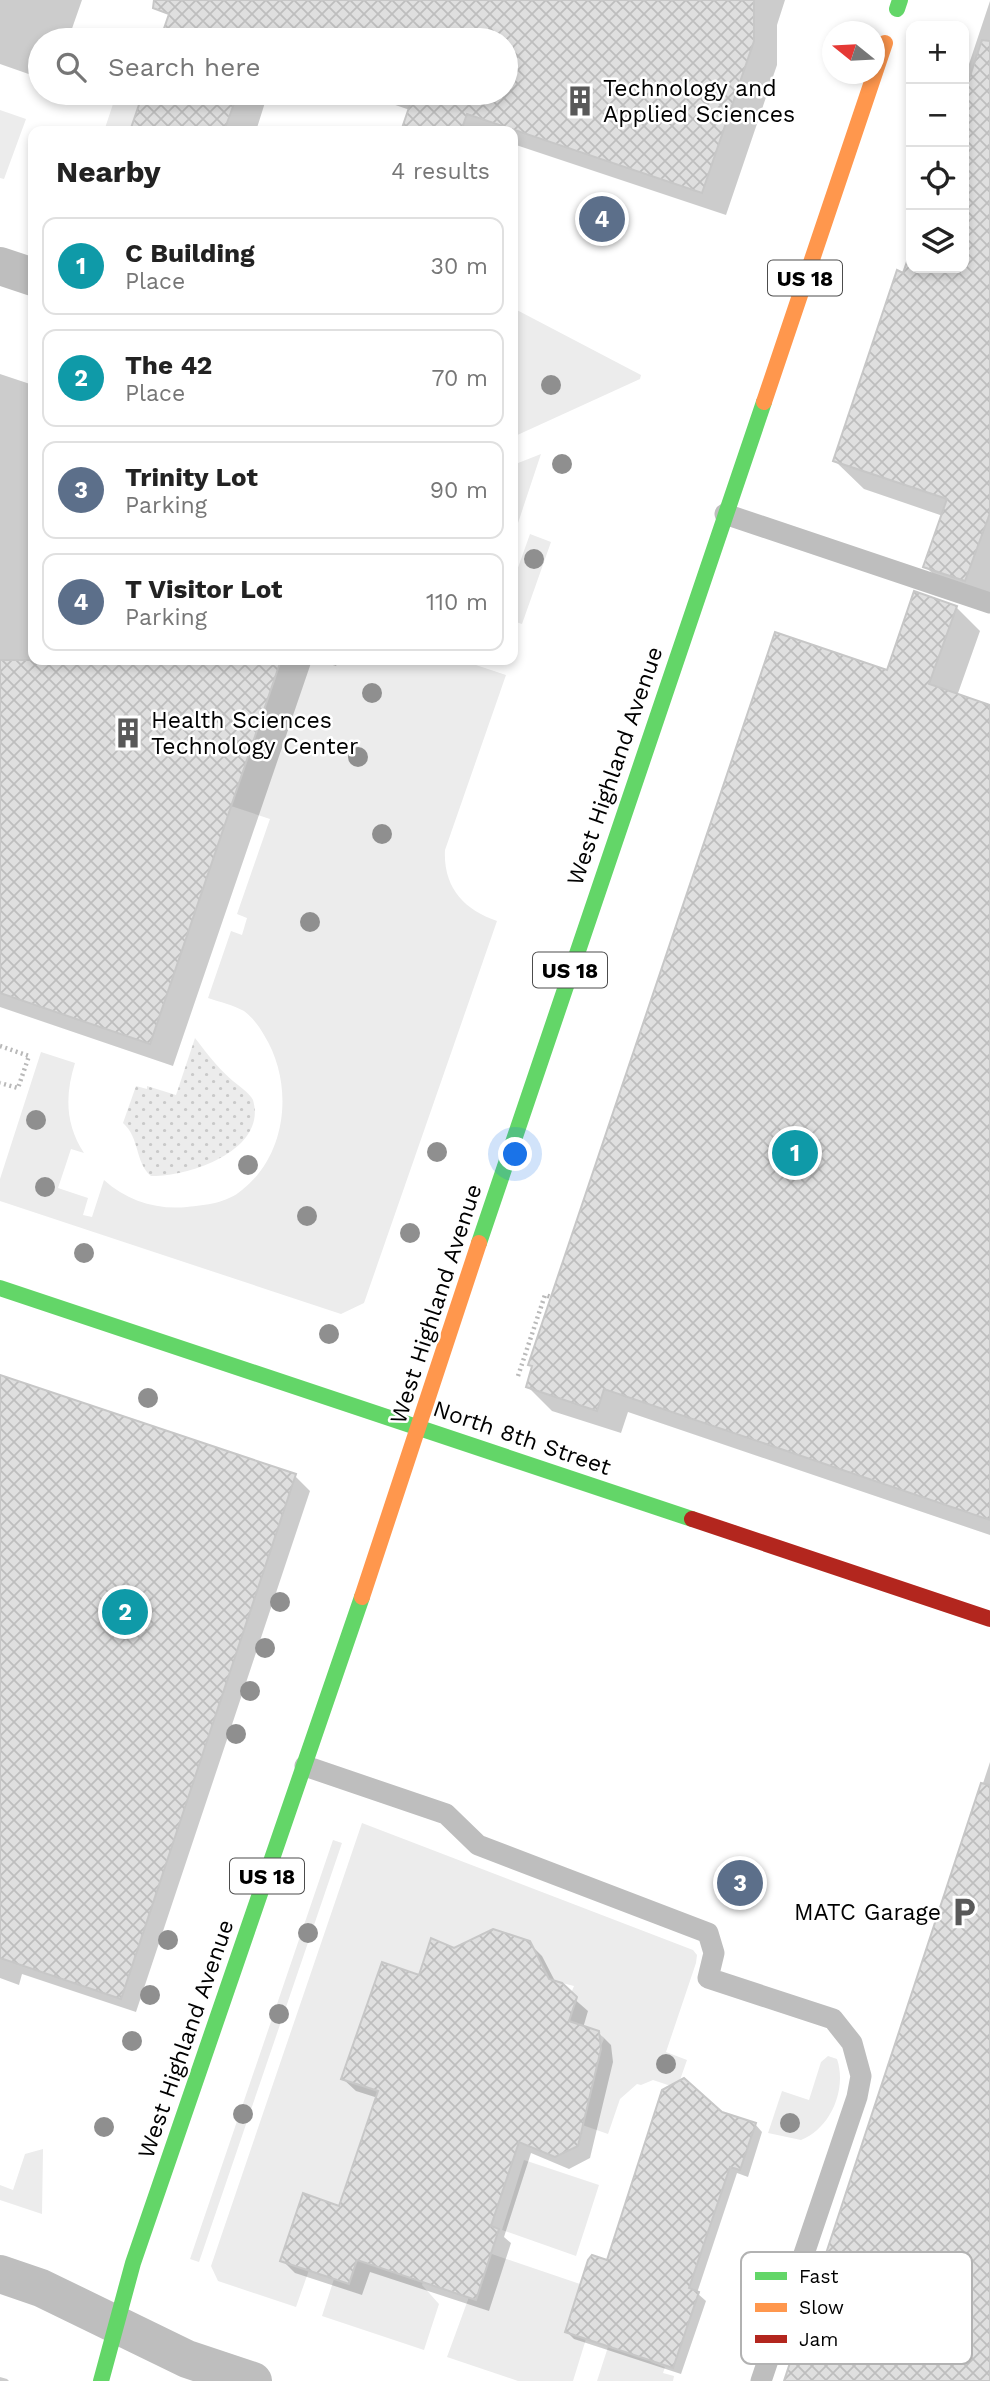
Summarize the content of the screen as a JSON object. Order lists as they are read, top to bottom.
{
  "streets": {
    "main road": ["US 18", "West Highland Avenue", "North 8th Street"]
  },
  "crossings": [
    ["West Highland Avenue", "North 8th Street"]
  ],
  "places": {
    "building": ["Technology and Applied Sciences", "Health Sciences Technology Center"],
    "parking": ["MATC Garage"]
  },
  "legend": ["Fast", "Slow", "Jam"],
  "north": "left",
  "page": {
    "map_buttons": ["+", "−"],
    "search": "Search here",
    "heading": ["Nearby", "4 results"],
    "pins": [
      "4",
      "1",
      "2",
      "3"
    ],
    "list": [
      {
        "mark": "1",
        "name": "C Building",
        "note": "Place",
        "value": "30 m"
      },
      {
        "mark": "2",
        "name": "The 42",
        "note": "Place",
        "value": "70 m"
      },
      {
        "mark": "3",
        "name": "Trinity Lot",
        "note": "Parking",
        "value": "90 m"
      },
      {
        "mark": "4",
        "name": "T Visitor Lot",
        "note": "Parking",
        "value": "110 m"
      }
    ]
  }
}
